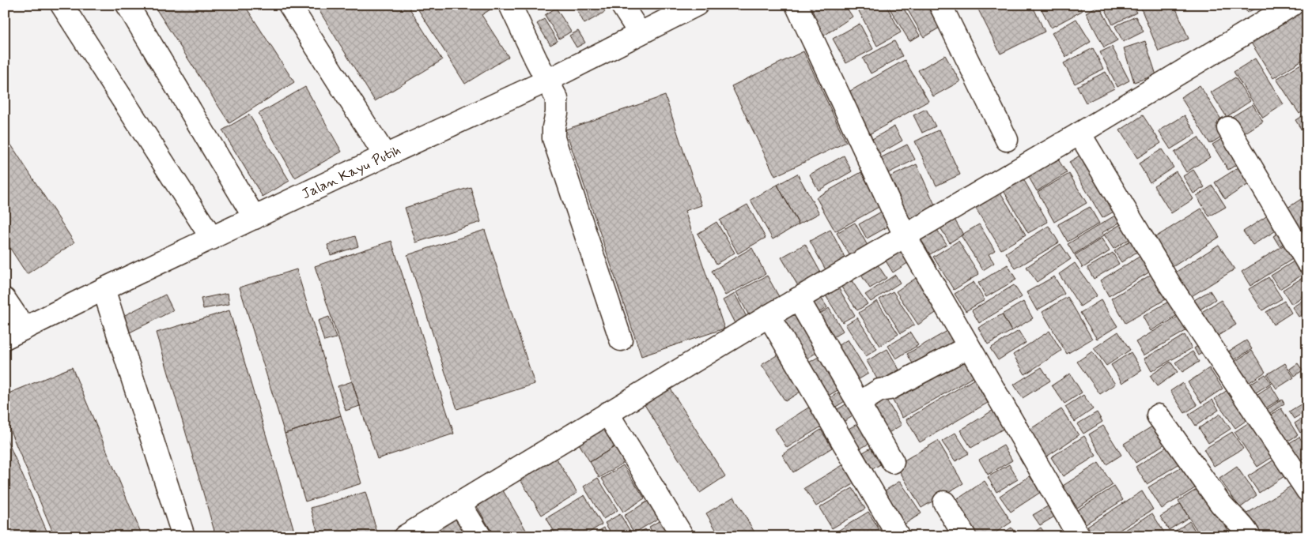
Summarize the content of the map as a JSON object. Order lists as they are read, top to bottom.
{
  "streets": {
    "street": ["Jalan Kayu Putih"]
  }
}
